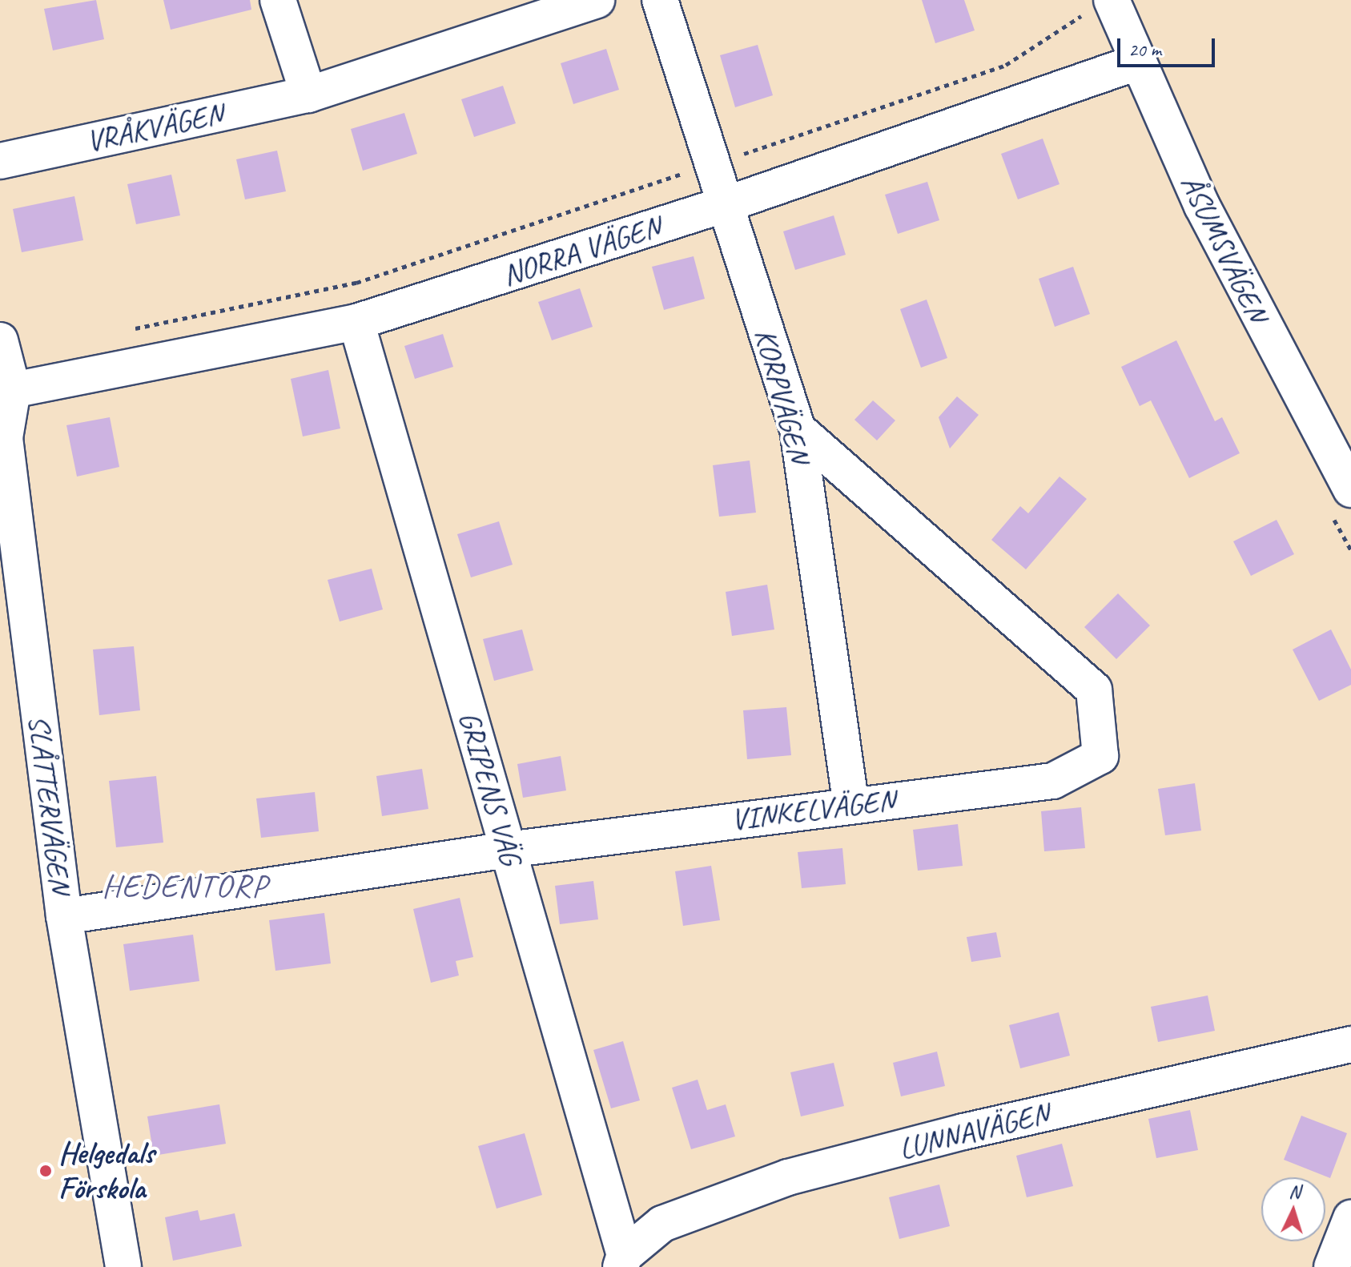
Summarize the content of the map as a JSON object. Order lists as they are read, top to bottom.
{
  "streets": {
    "street": [
      "VRÅKVÄGEN",
      "ÅSUMSVÄGEN",
      "NORRA VÄGEN",
      "KORPVÄGEN",
      "GRIPENS VÄG",
      "SLÅTTERVÄGEN",
      "VINKELVÄGEN",
      "LUNNAVÄGEN"
    ]
  },
  "crossings": [
    ["ÅSUMSVÄGEN", "NORRA VÄGEN"],
    ["NORRA VÄGEN", "KORPVÄGEN"],
    ["NORRA VÄGEN", "GRIPENS VÄG"],
    ["NORRA VÄGEN", "SLÅTTERVÄGEN"],
    ["KORPVÄGEN", "VINKELVÄGEN"],
    ["GRIPENS VÄG", "VINKELVÄGEN"],
    ["GRIPENS VÄG", "LUNNAVÄGEN"],
    ["SLÅTTERVÄGEN", "VINKELVÄGEN"]
  ],
  "districts": ["HEDENTORP"],
  "places": ["Helgedals Förskola"],
  "scale_bar": "20 m",
  "north": "top"
}
